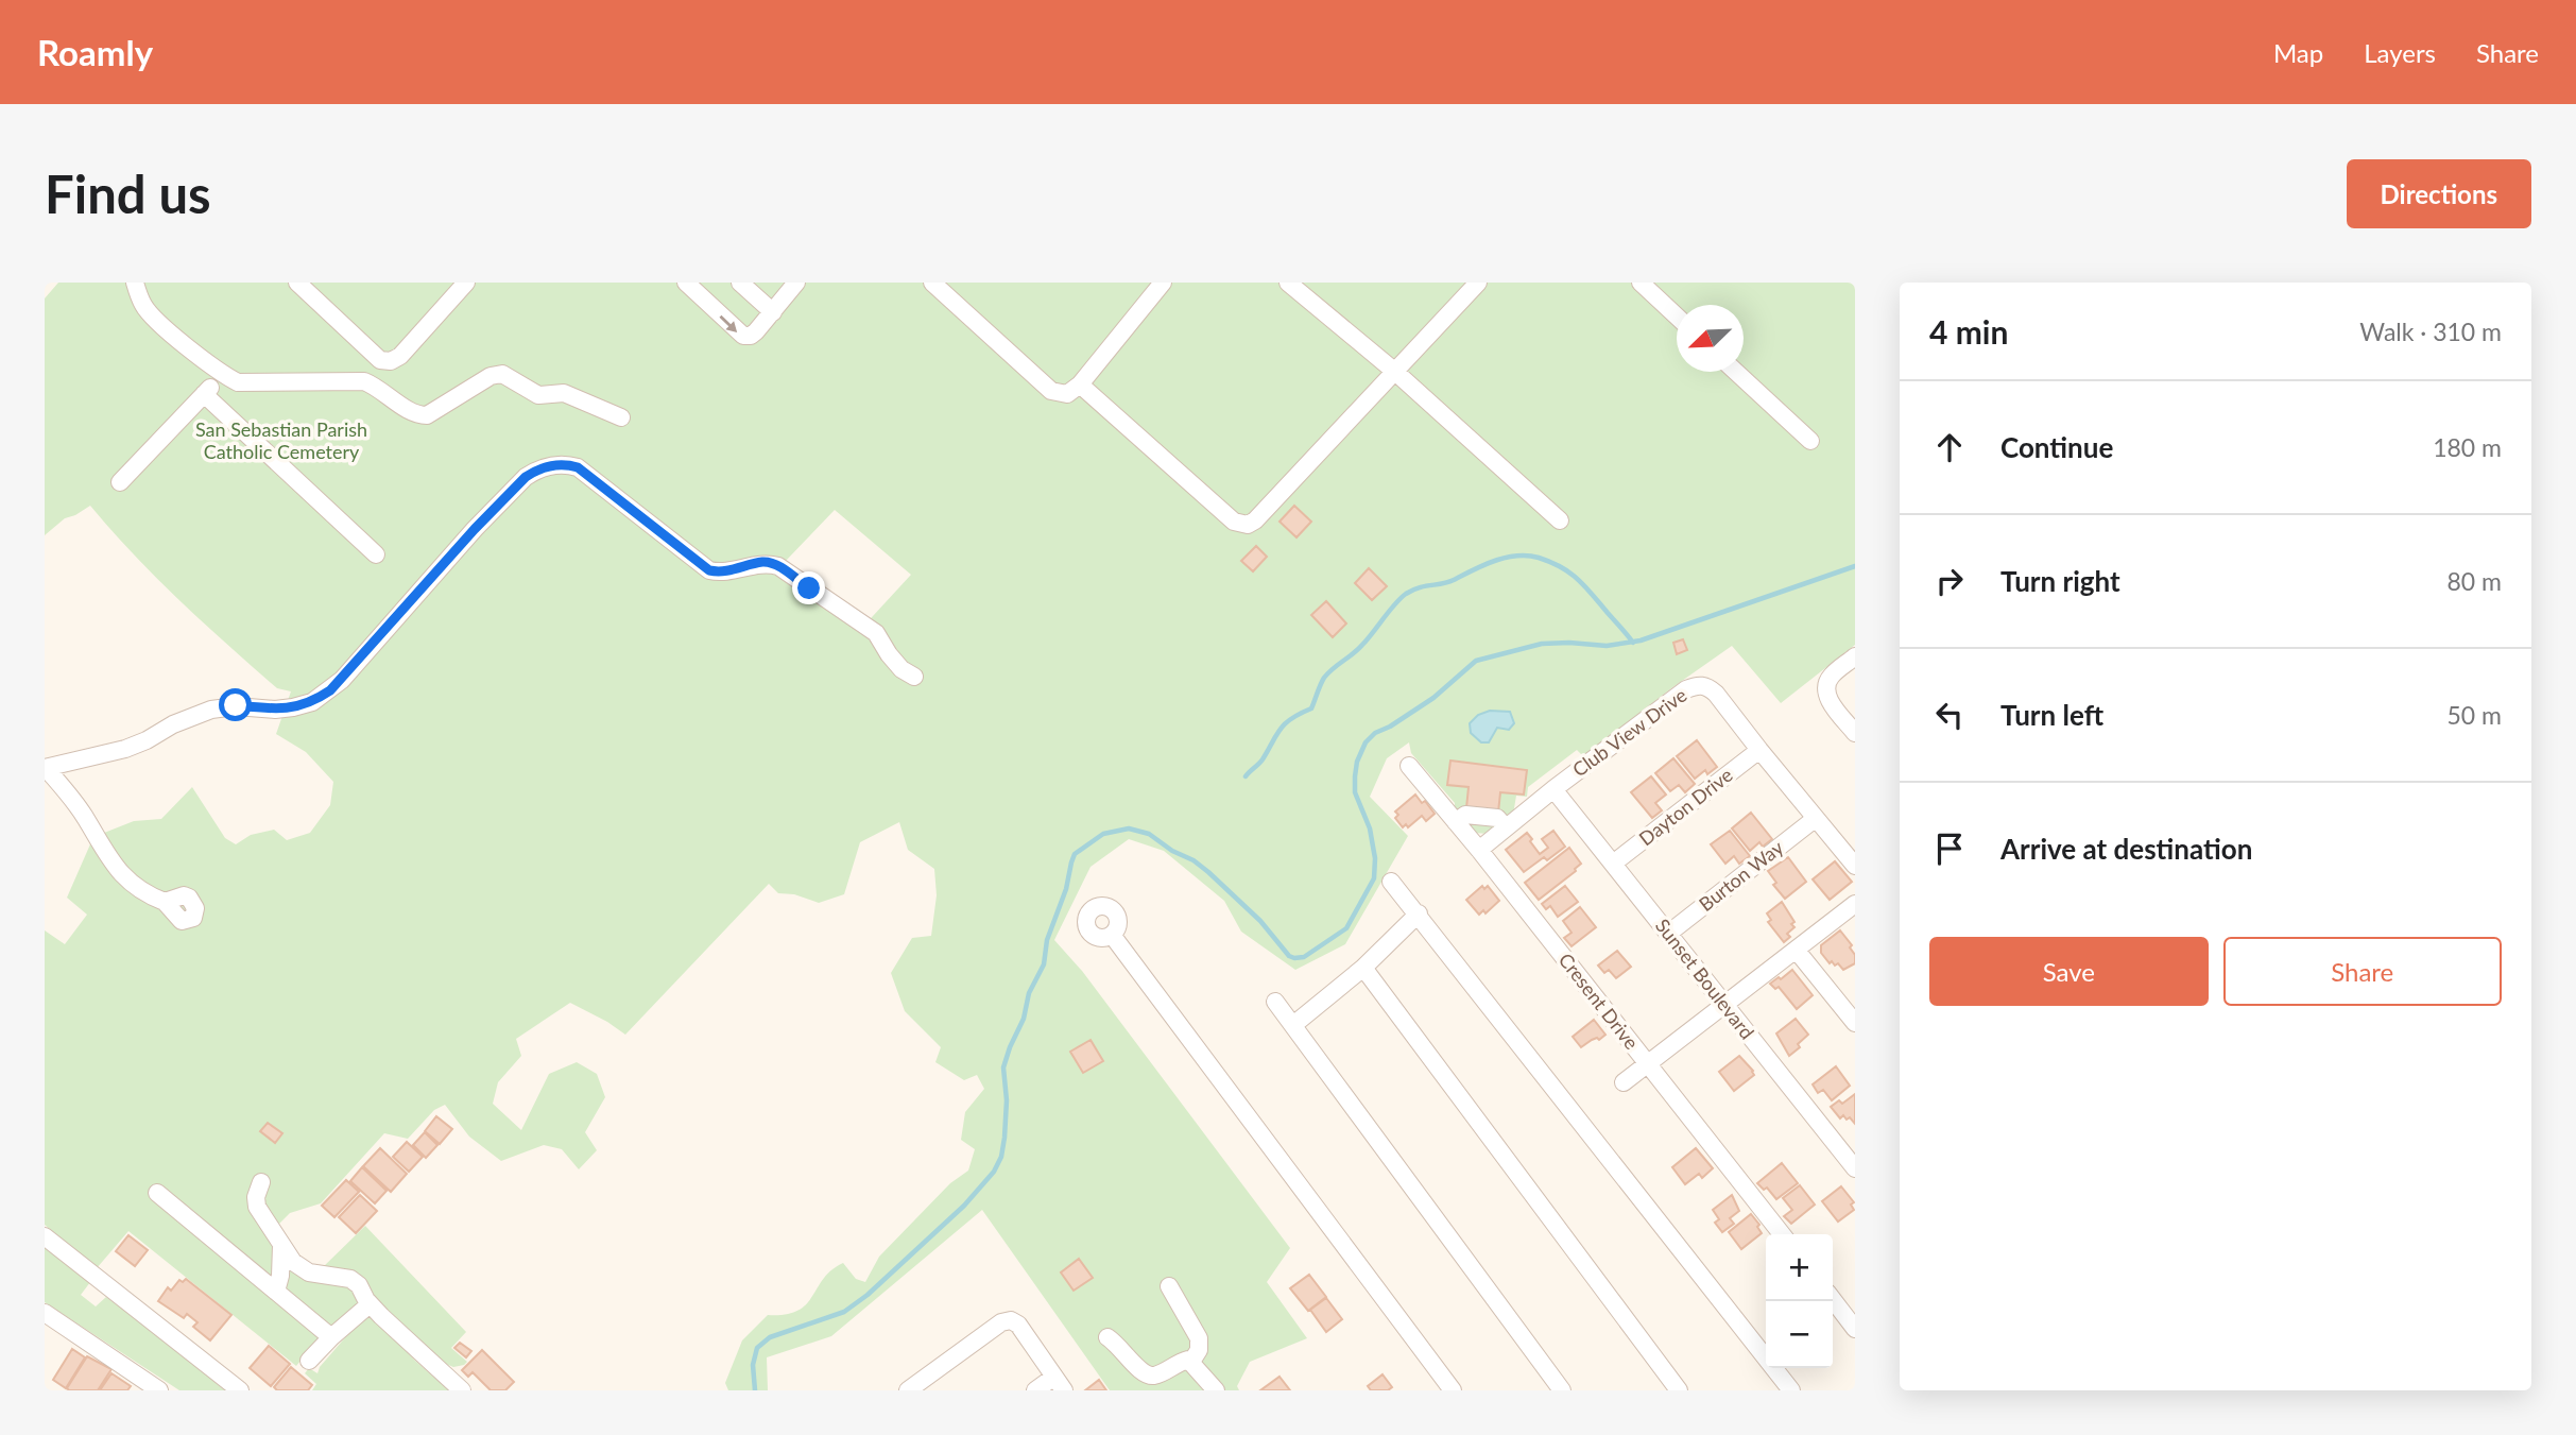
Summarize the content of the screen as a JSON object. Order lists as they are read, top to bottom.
{
  "streets": {
    "street": [
      "Club View Drive",
      "Dayton Drive",
      "Burton Way",
      "Sunset Boulevard",
      "Cresent Drive"
    ]
  },
  "crossings": [
    ["Club View Drive", "Dayton Drive"],
    ["Club View Drive", "Burton Way"],
    ["Club View Drive", "Sunset Boulevard"],
    ["Club View Drive", "Cresent Drive"],
    ["Dayton Drive", "Sunset Boulevard"],
    ["Burton Way", "Sunset Boulevard"]
  ],
  "parks": ["San Sebastian Parish Catholic Cemetery"],
  "north": "bottom left",
  "page": {
    "header": "Roamly",
    "nav": ["Map", "Layers", "Share"],
    "buttons": [
      "Directions",
      ["Save", "Share"]
    ],
    "title": "Find us",
    "heading": ["4 min", "Walk · 310 m"],
    "list": [
      ["Continue", "180 m"],
      ["Turn right", "80 m"],
      ["Turn left", "50 m"],
      "Arrive at destination"
    ],
    "map_buttons": ["+", "−"]
  }
}
